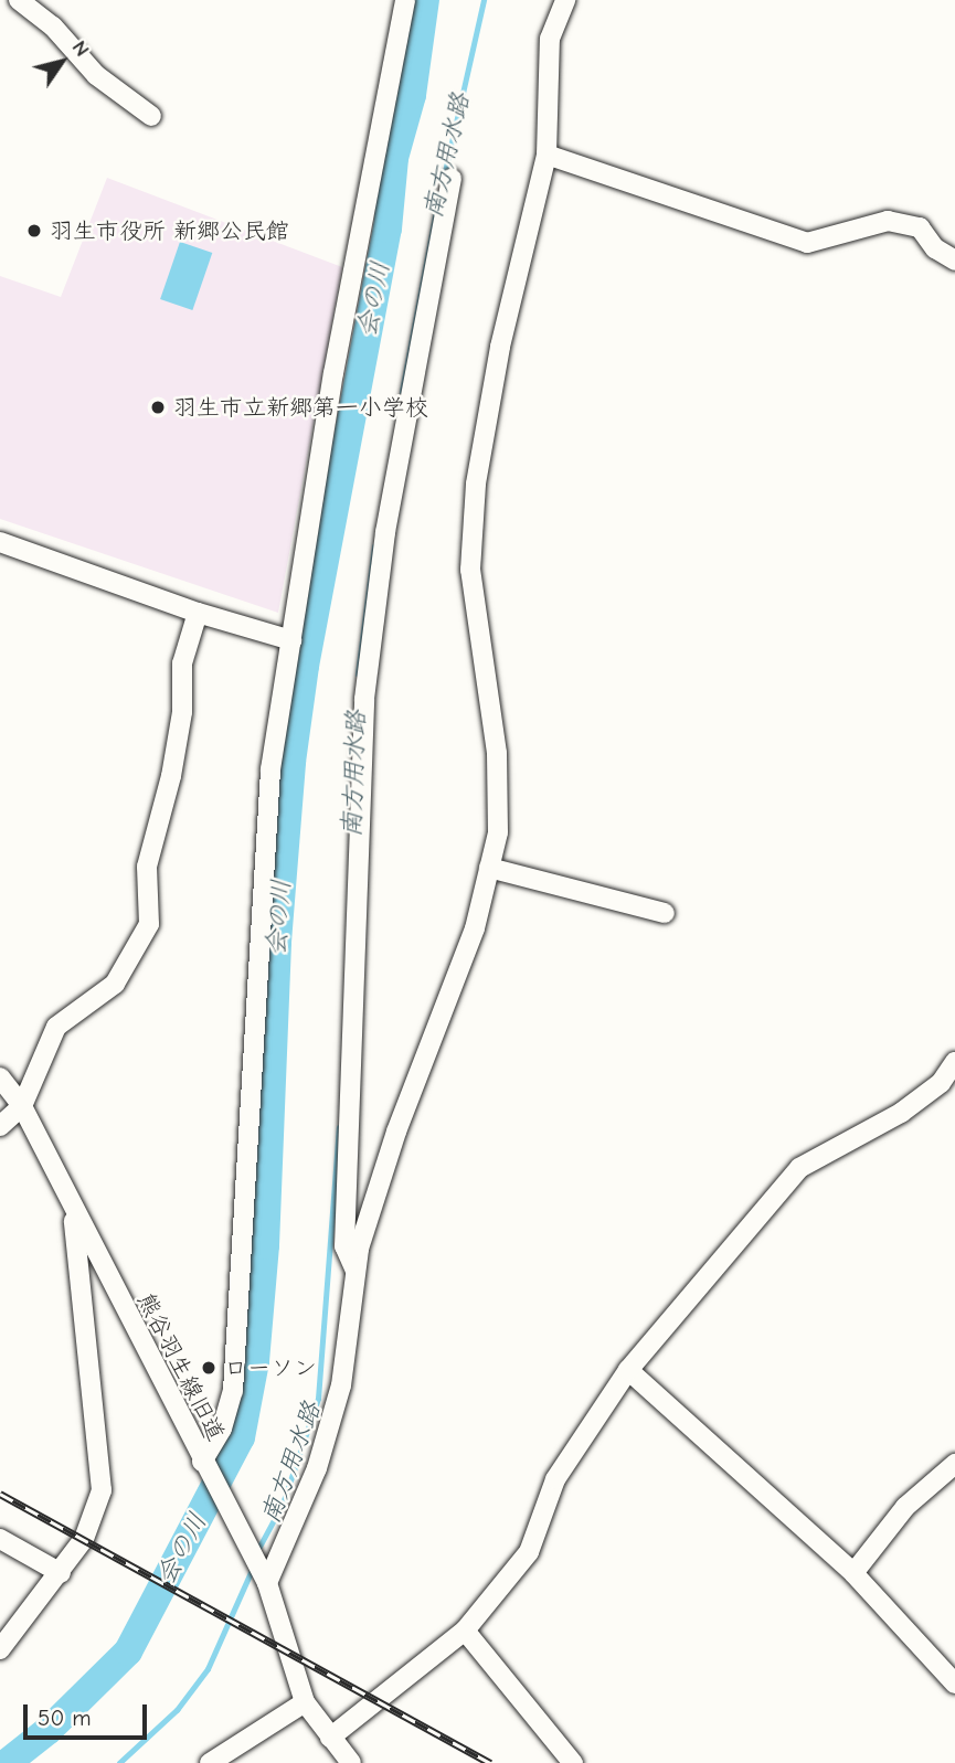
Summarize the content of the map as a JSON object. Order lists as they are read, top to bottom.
{
  "streets": {
    "street": ["熊谷羽生線旧道"]
  },
  "water": ["南方用水路", "会の川"],
  "places": ["羽生市役所 新郷公民館", "羽生市立新郷第一小学校", "ローソン"],
  "scale_bar": "50 m",
  "north": "top right"
}
